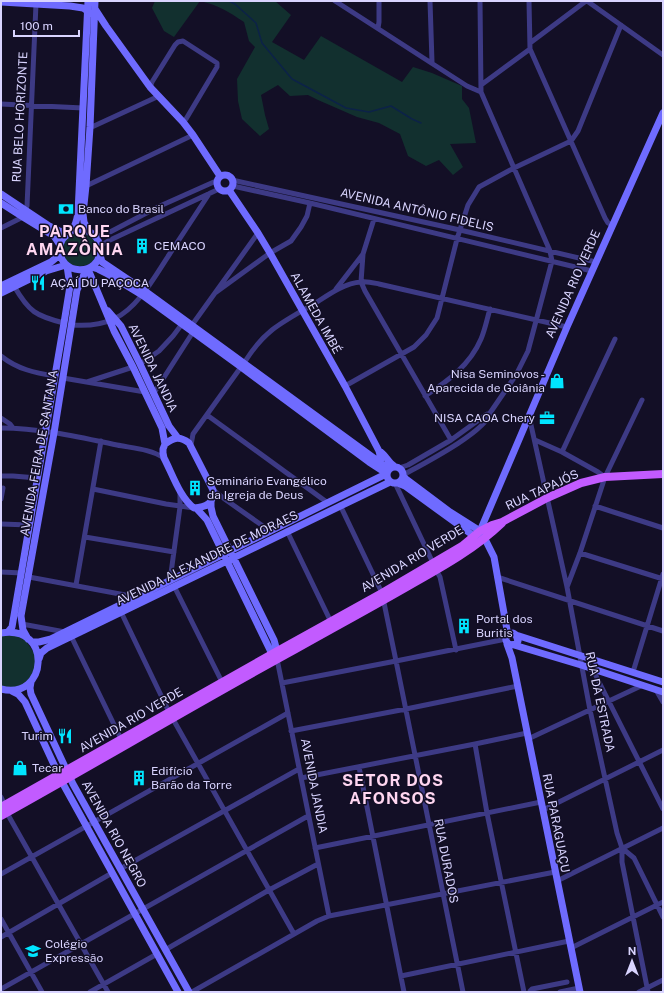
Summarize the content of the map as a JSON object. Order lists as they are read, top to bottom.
{
  "streets": {
    "main road": [
      "AVENIDA RIO VERDE",
      "ALAMEDA IMBÉ",
      "AVENIDA JANDIA",
      "AVENIDA FEIRA DE SANTANA",
      "RUA TAPAJÓS",
      "AVENIDA ALEXANDRE DE MORAES",
      "RUA PARAGUAÇU",
      "AVENIDA RIO NEGRO"
    ],
    "street": [
      "RUA BELO HORIZONTE",
      "AVENIDA ANTÔNIO FIDELIS",
      "RUA DA ESTRADA",
      "RUA DURADOS"
    ]
  },
  "crossings": [
    ["AVENIDA ANTÔNIO FIDELIS", "AVENIDA RIO VERDE"],
    ["AVENIDA ANTÔNIO FIDELIS", "ALAMEDA IMBÉ"],
    ["AVENIDA ANTÔNIO FIDELIS", "AVENIDA ALEXANDRE DE MORAES"],
    ["AVENIDA RIO VERDE", "AVENIDA JANDIA"],
    ["AVENIDA RIO VERDE", "RUA TAPAJÓS"],
    ["AVENIDA RIO VERDE", "RUA DA ESTRADA"],
    ["AVENIDA RIO VERDE", "RUA PARAGUAÇU"],
    ["AVENIDA RIO VERDE", "AVENIDA RIO NEGRO"],
    ["AVENIDA RIO VERDE", "RUA DURADOS"],
    ["ALAMEDA IMBÉ", "AVENIDA ALEXANDRE DE MORAES"],
    ["AVENIDA JANDIA", "AVENIDA FEIRA DE SANTANA"],
    ["AVENIDA JANDIA", "AVENIDA ALEXANDRE DE MORAES"],
    ["AVENIDA FEIRA DE SANTANA", "AVENIDA ALEXANDRE DE MORAES"],
    ["RUA TAPAJÓS", "RUA DA ESTRADA"],
    ["RUA TAPAJÓS", "RUA PARAGUAÇU"],
    ["AVENIDA ALEXANDRE DE MORAES", "RUA DURADOS"]
  ],
  "districts": ["PARQUE AMAZÔNIA", "SETOR DOS AFONSOS"],
  "places": {
    "bank": ["Banco do Brasil"],
    "building": [
      "CEMACO",
      "Seminário Evangélico da Igreja de Deus",
      "Portal dos Buritis",
      "Edifício Barão da Torre"
    ],
    "restaurant": ["AÇAÍ DU PAÇOCA", "Turim"],
    "shop": ["Nisa Seminovos - Aparecida de Goiânia", "Tecar"],
    "office": ["NISA CAOA Chery"],
    "school or university": ["Colégio Expressão"]
  },
  "scale_bar": "100 m",
  "north": "top"
}
